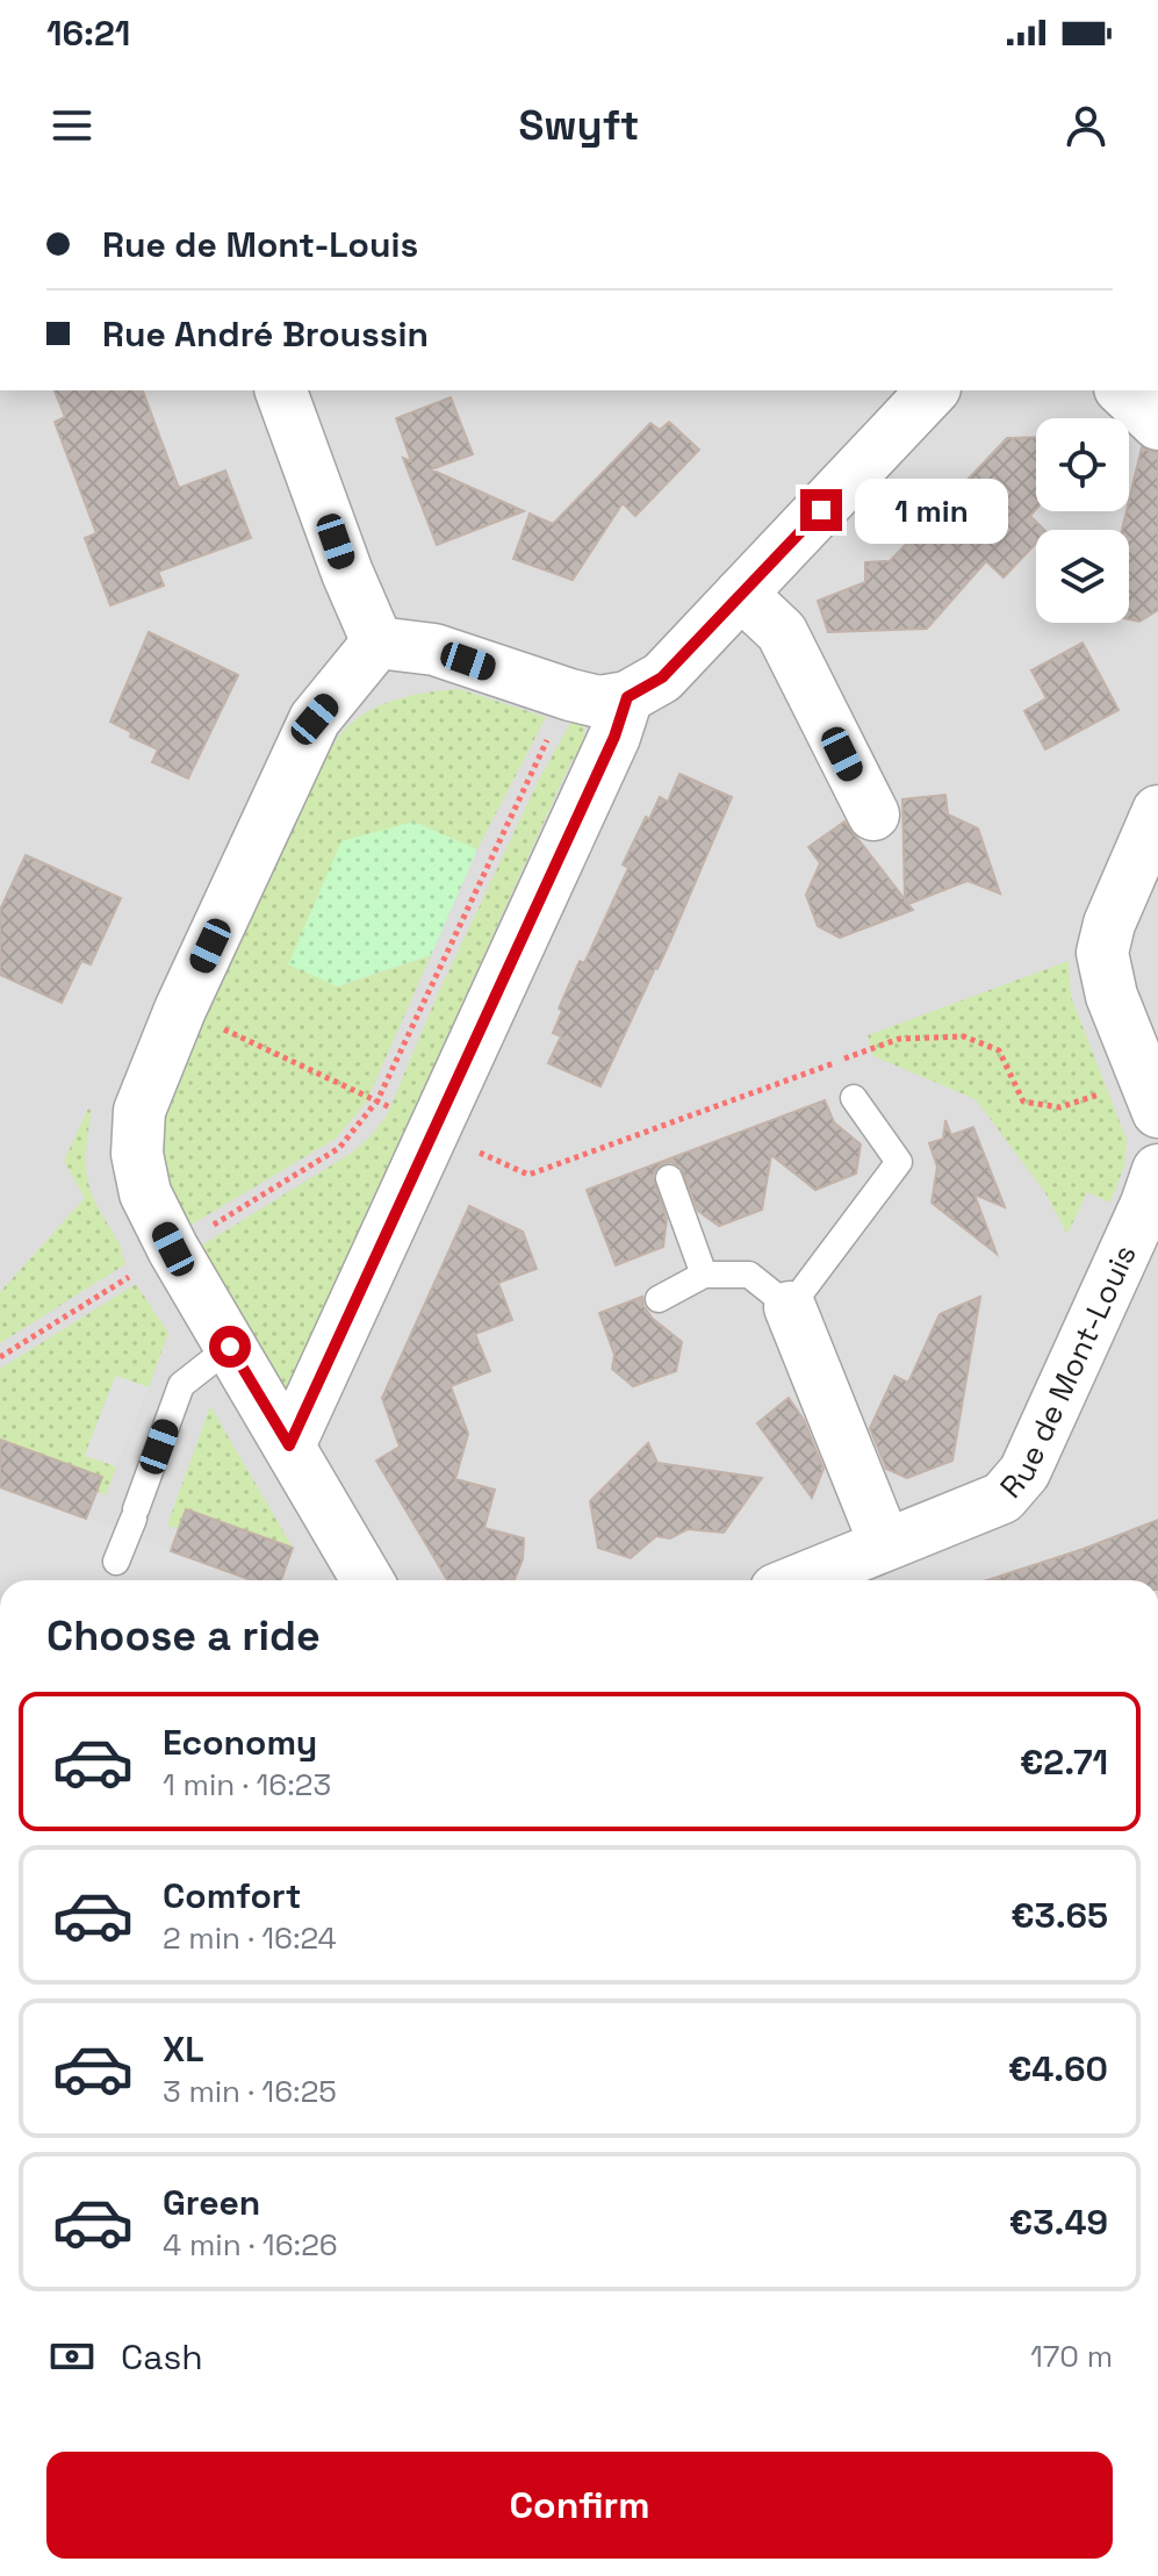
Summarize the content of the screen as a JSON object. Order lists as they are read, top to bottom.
{
  "streets": {
    "street": ["Rue de Mont-Louis"]
  },
  "page": {
    "status": "16:21",
    "header": "Swyft",
    "banner": ["Rue de Mont-Louis", "Rue André Broussin"],
    "bubble": "1 min",
    "heading": "Choose a ride",
    "list": [
      {
        "name": "Economy",
        "note": "1 min · 16:23",
        "value": "€2.71"
      },
      {
        "name": "Comfort",
        "note": "2 min · 16:24",
        "value": "€3.65"
      },
      {
        "name": "XL",
        "note": "3 min · 16:25",
        "value": "€4.60"
      },
      {
        "name": "Green",
        "note": "4 min · 16:26",
        "value": "€3.49"
      }
    ],
    "pay": ["Cash", "170 m"],
    "buttons": "Confirm"
  }
}
